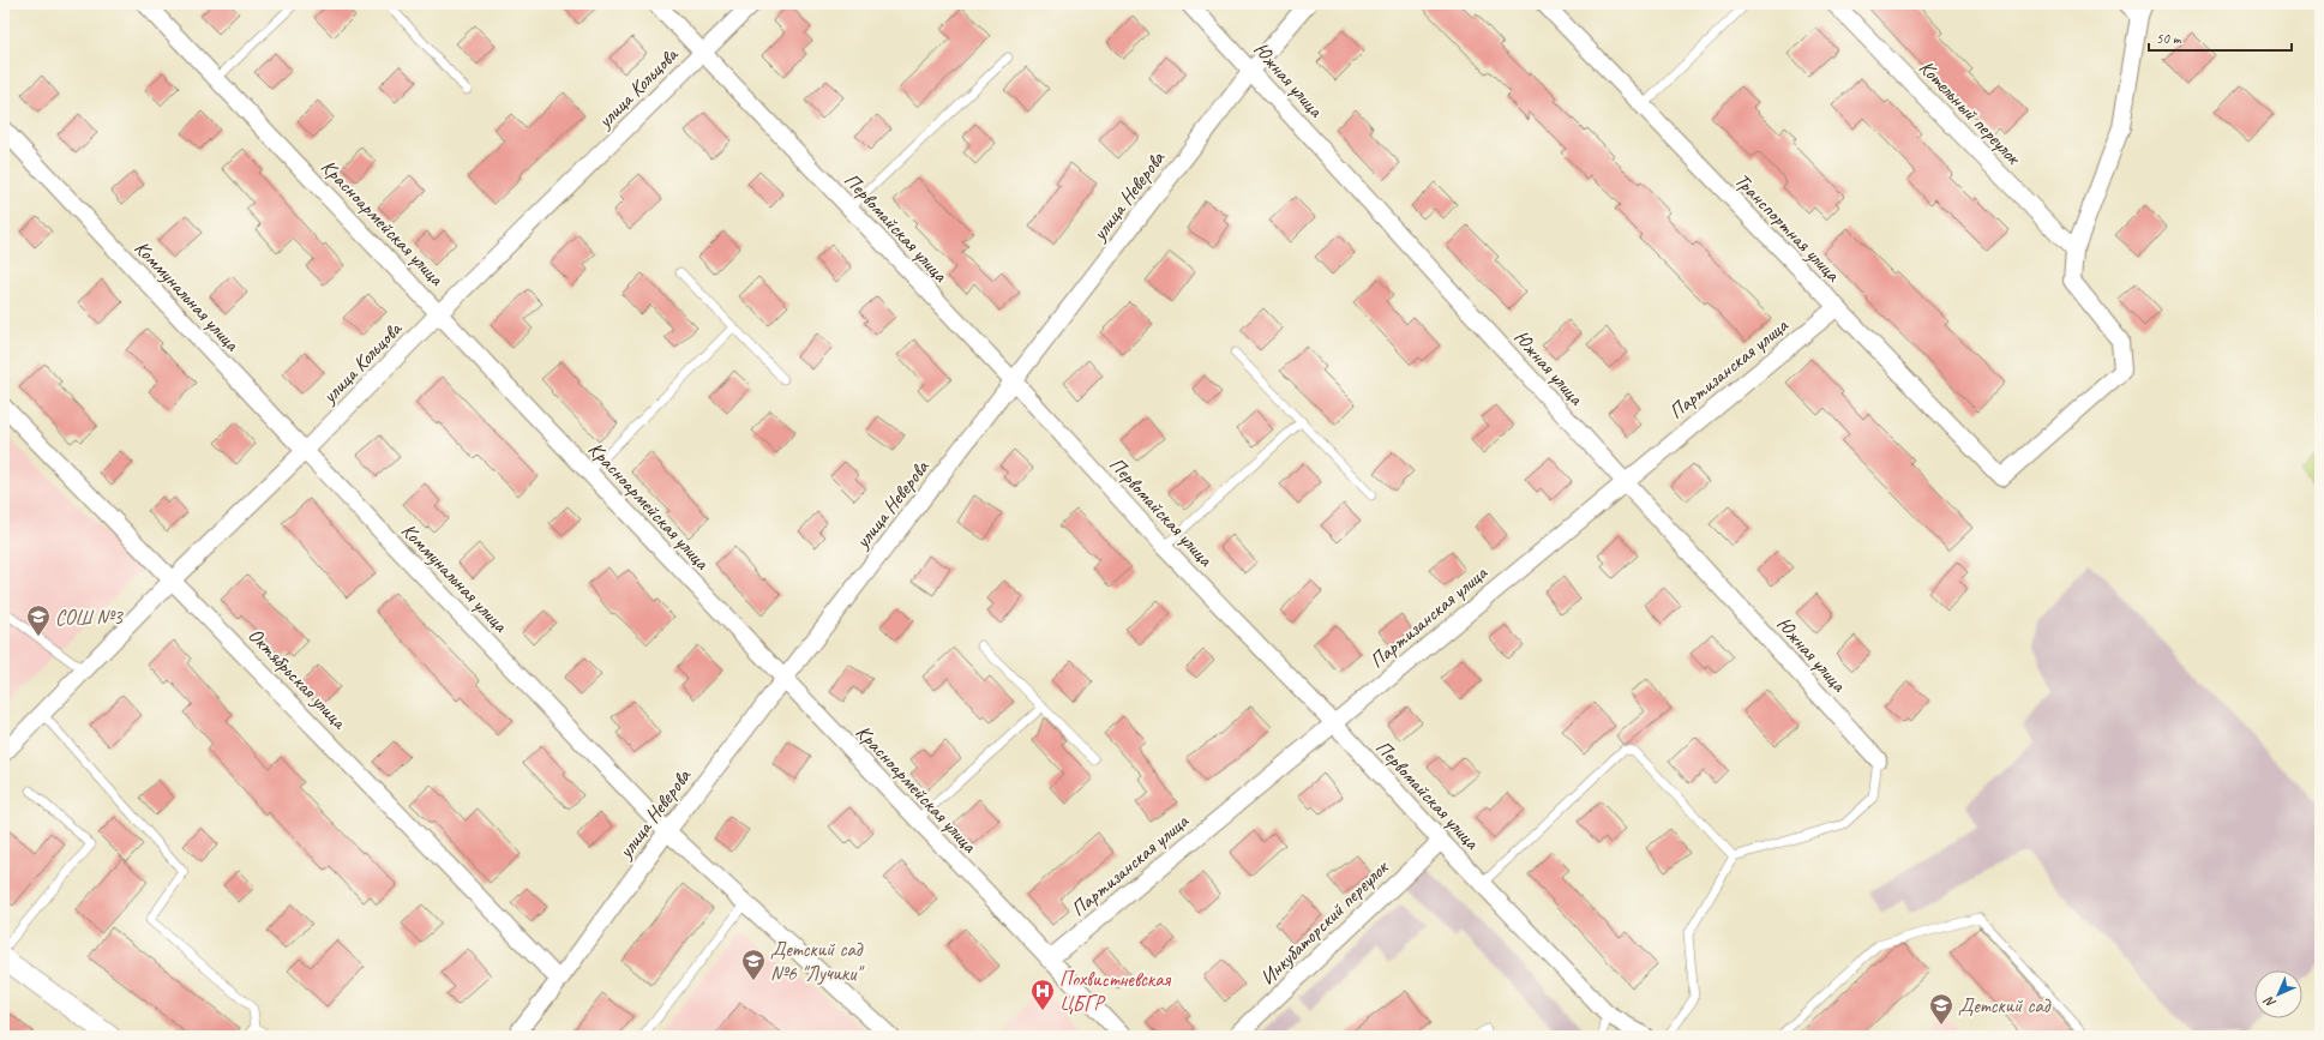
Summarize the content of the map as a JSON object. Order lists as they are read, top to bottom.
{
  "streets": {
    "street": [
      "Южная улица",
      "улица Кольцова",
      "Котельный переулок",
      "улица Неверова",
      "Красноармейская улица",
      "Первомайская улица",
      "Транспортная улица",
      "Коммунальная улица",
      "Партизанская улица",
      "Октябрьская улица",
      "Инкубаторский переулок"
    ]
  },
  "crossings": [
    ["Южная улица", "улица Неверова"],
    ["Южная улица", "Партизанская улица"],
    ["улица Кольцова", "Красноармейская улица"],
    ["улица Кольцова", "Первомайская улица"],
    ["улица Кольцова", "Коммунальная улица"],
    ["улица Кольцова", "Октябрьская улица"],
    ["Котельный переулок", "Транспортная улица"],
    ["улица Неверова", "Красноармейская улица"],
    ["улица Неверова", "Первомайская улица"],
    ["улица Неверова", "Коммунальная улица"],
    ["улица Неверова", "Октябрьская улица"],
    ["Красноармейская улица", "Партизанская улица"],
    ["Первомайская улица", "Партизанская улица"],
    ["Первомайская улица", "Инкубаторский переулок"],
    ["Транспортная улица", "Партизанская улица"]
  ],
  "places": {
    "school or university": ["СОШ №3", "Детский сад №6 \"Лучики\"", "Детский сад"],
    "hospital": ["Похвистневская ЦБГР"]
  },
  "scale_bar": "50 m",
  "north": "bottom left"
}
